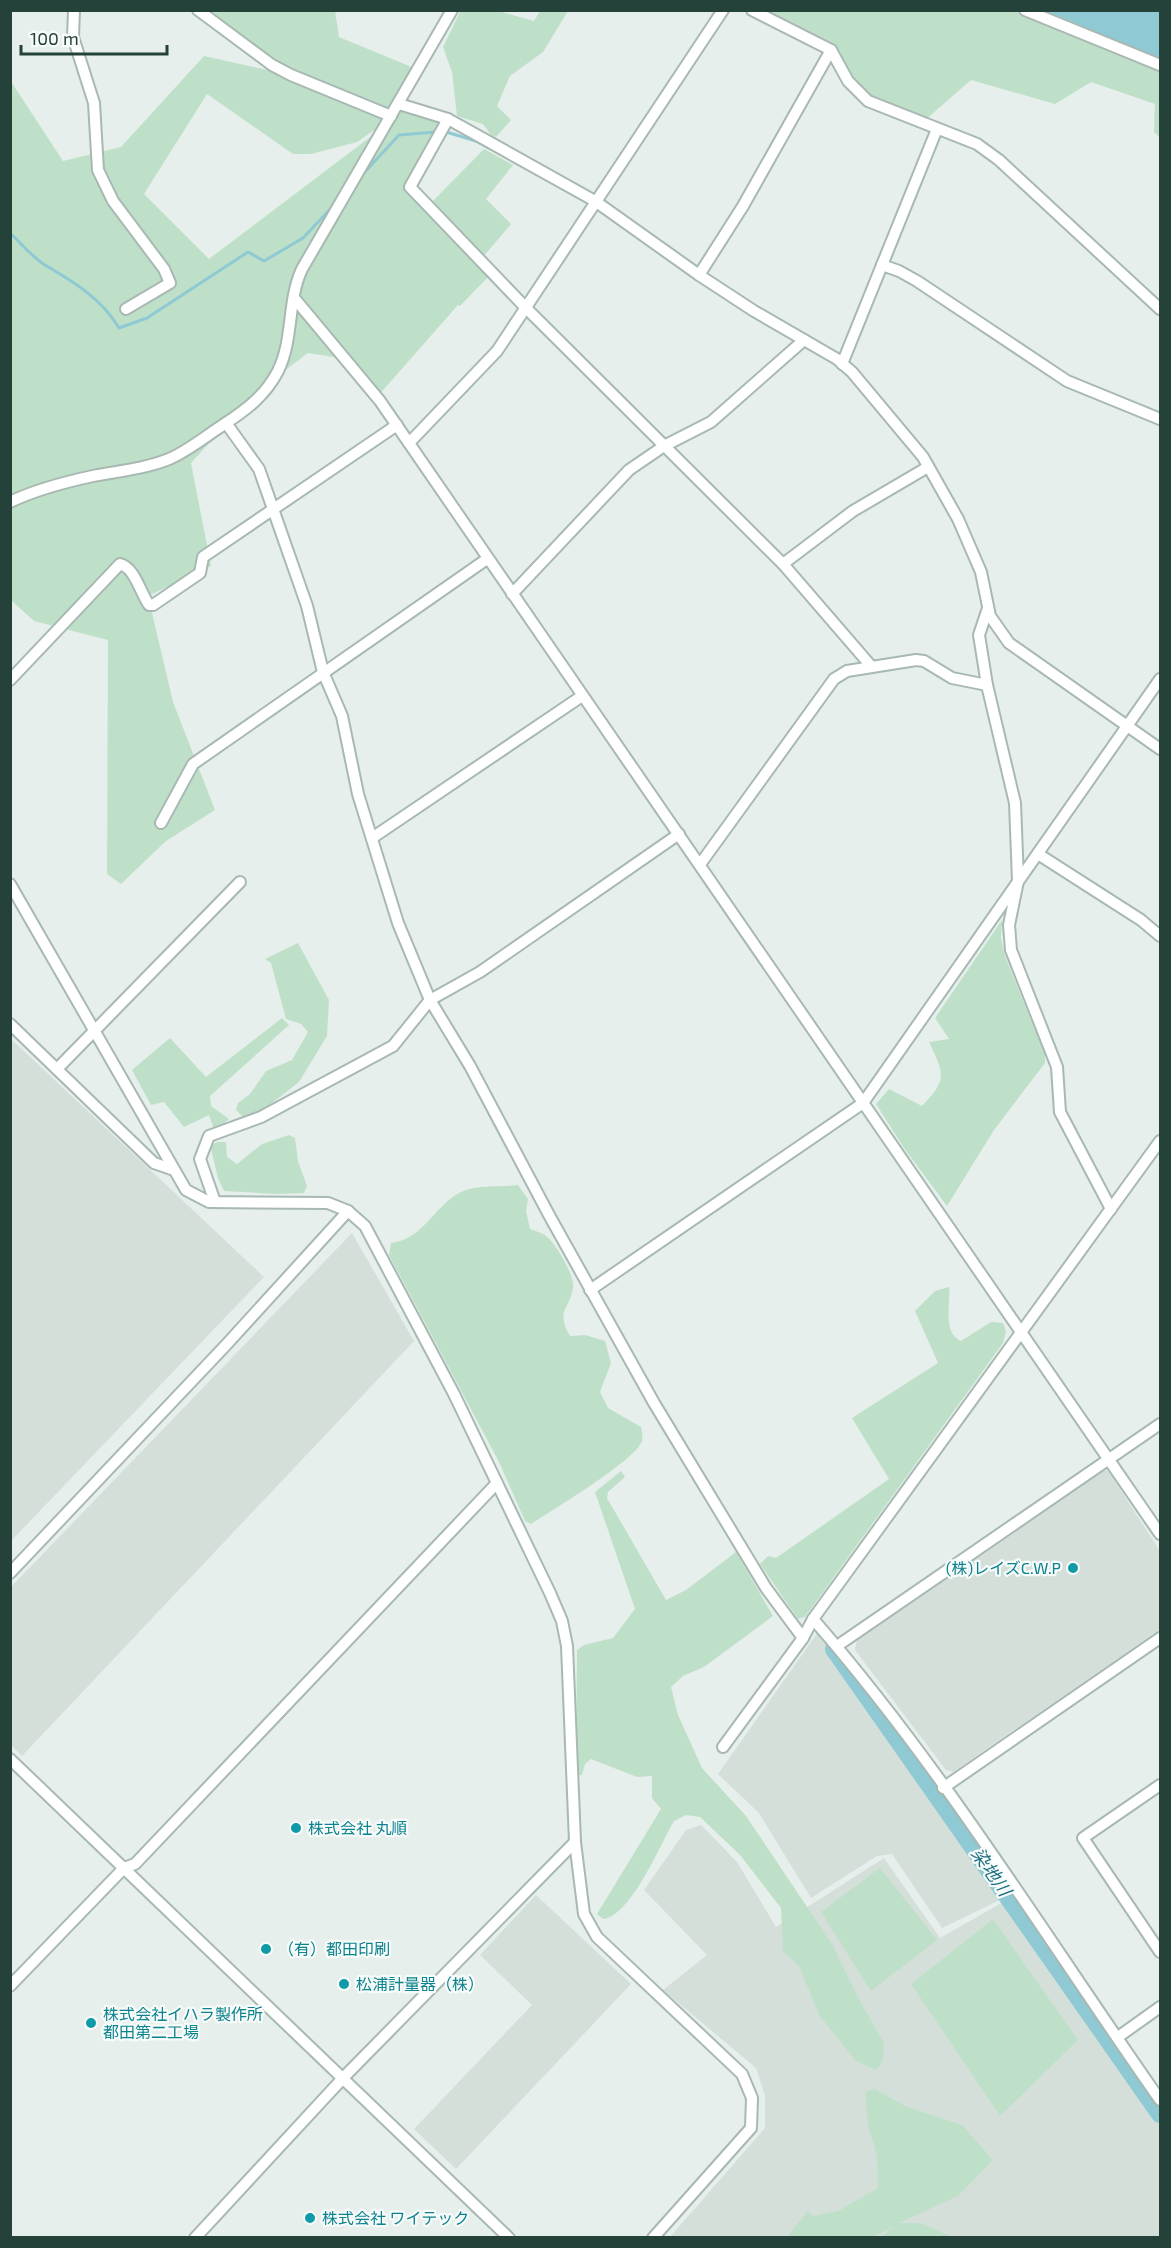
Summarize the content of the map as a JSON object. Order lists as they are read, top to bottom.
{
  "water": ["染地川"],
  "places": [
    "(株)レイズC.W.P",
    "株式会社 丸順",
    "（有）都田印刷",
    "松浦計量器（株）",
    "株式会社イハラ製作所 都田第二工場",
    "株式会社 ワイテック"
  ],
  "scale_bar": "100 m"
}
